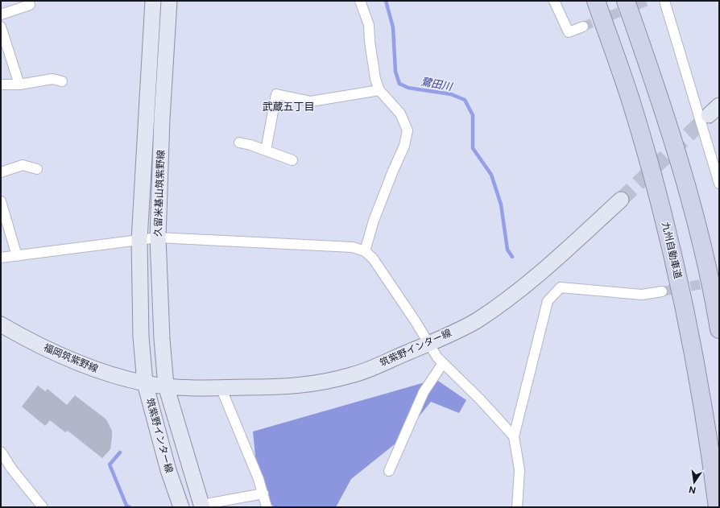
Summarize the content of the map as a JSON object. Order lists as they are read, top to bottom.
{
  "streets": {
    "highway": ["九州自動車道"],
    "main road": ["久留米基山筑紫野線", "筑紫野インター線", "福岡筑紫野線"]
  },
  "crossings": [
    ["久留米基山筑紫野線", "筑紫野インター線"],
    ["久留米基山筑紫野線", "福岡筑紫野線"],
    ["筑紫野インター線", "福岡筑紫野線"]
  ],
  "districts": ["武蔵五丁目"],
  "water": ["鷺田川"],
  "north": "bottom"
}
